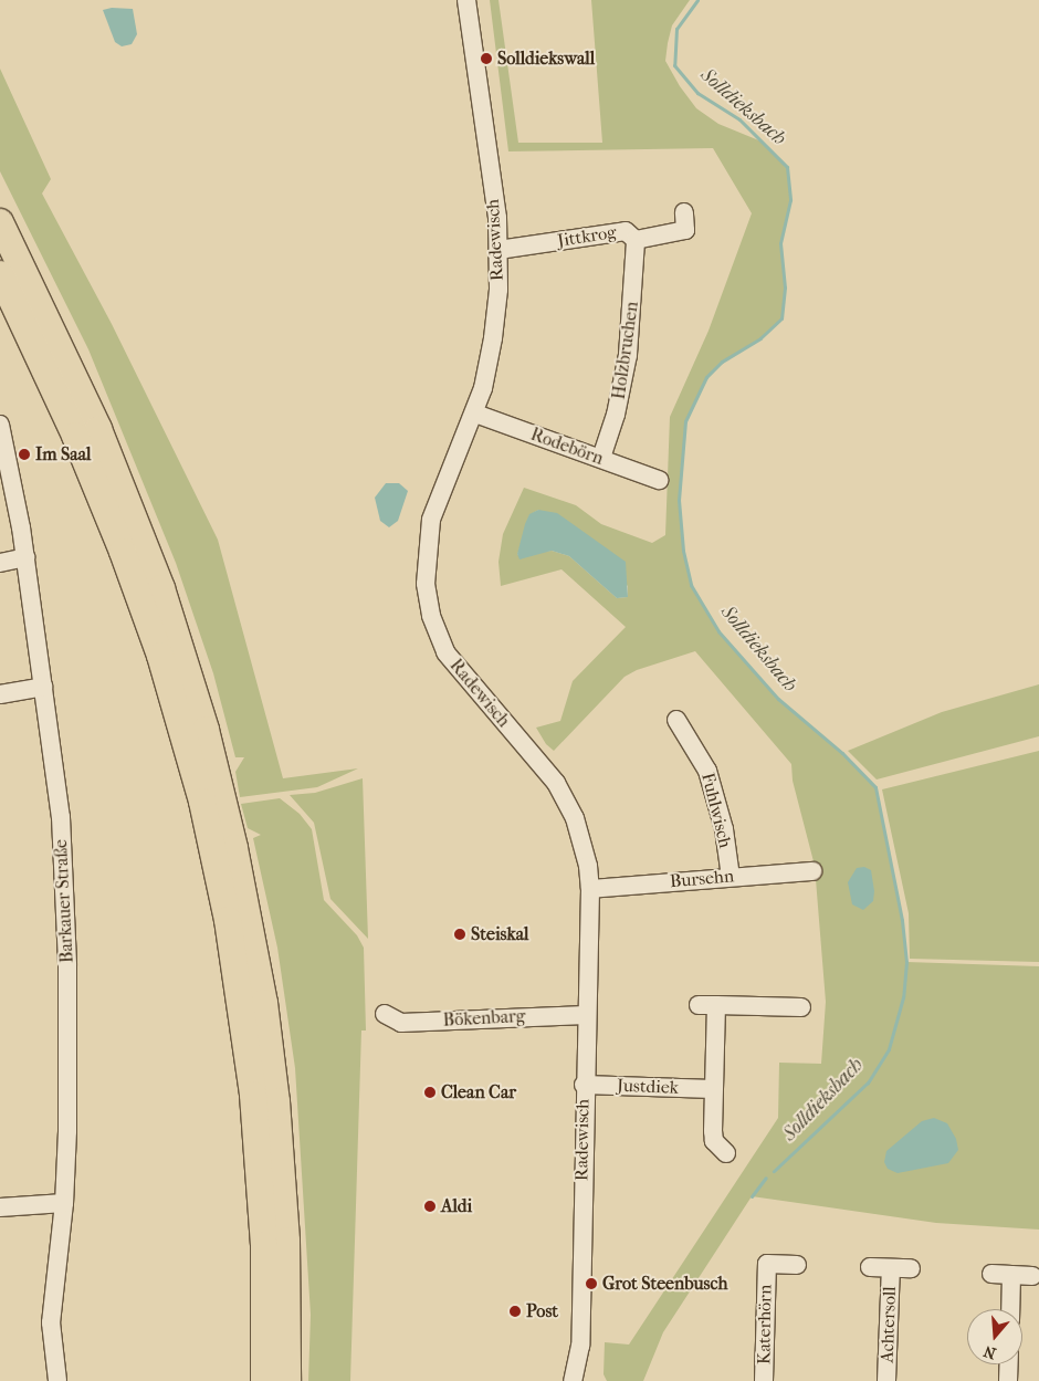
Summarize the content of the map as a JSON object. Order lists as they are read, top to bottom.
{
  "streets": {
    "street": [
      "Jittkrog",
      "Radewisch",
      "Holzbruchen",
      "Rodebörn",
      "Fuhlwisch",
      "Bursehn",
      "Barkauer Straße",
      "Bökenbarg",
      "Justdiek",
      "Katerhörn",
      "Achtersoll"
    ]
  },
  "crossings": [
    ["Jittkrog", "Radewisch"],
    ["Jittkrog", "Holzbruchen"],
    ["Radewisch", "Rodebörn"],
    ["Radewisch", "Bursehn"],
    ["Radewisch", "Bökenbarg"],
    ["Radewisch", "Justdiek"],
    ["Holzbruchen", "Rodebörn"],
    ["Fuhlwisch", "Bursehn"]
  ],
  "water": ["Solldieksbach"],
  "places": [
    "Solldiekswall",
    "Im Saal",
    "Steiskal",
    "Clean Car",
    "Aldi",
    "Grot Steenbusch",
    "Post"
  ],
  "north": "bottom"
}
